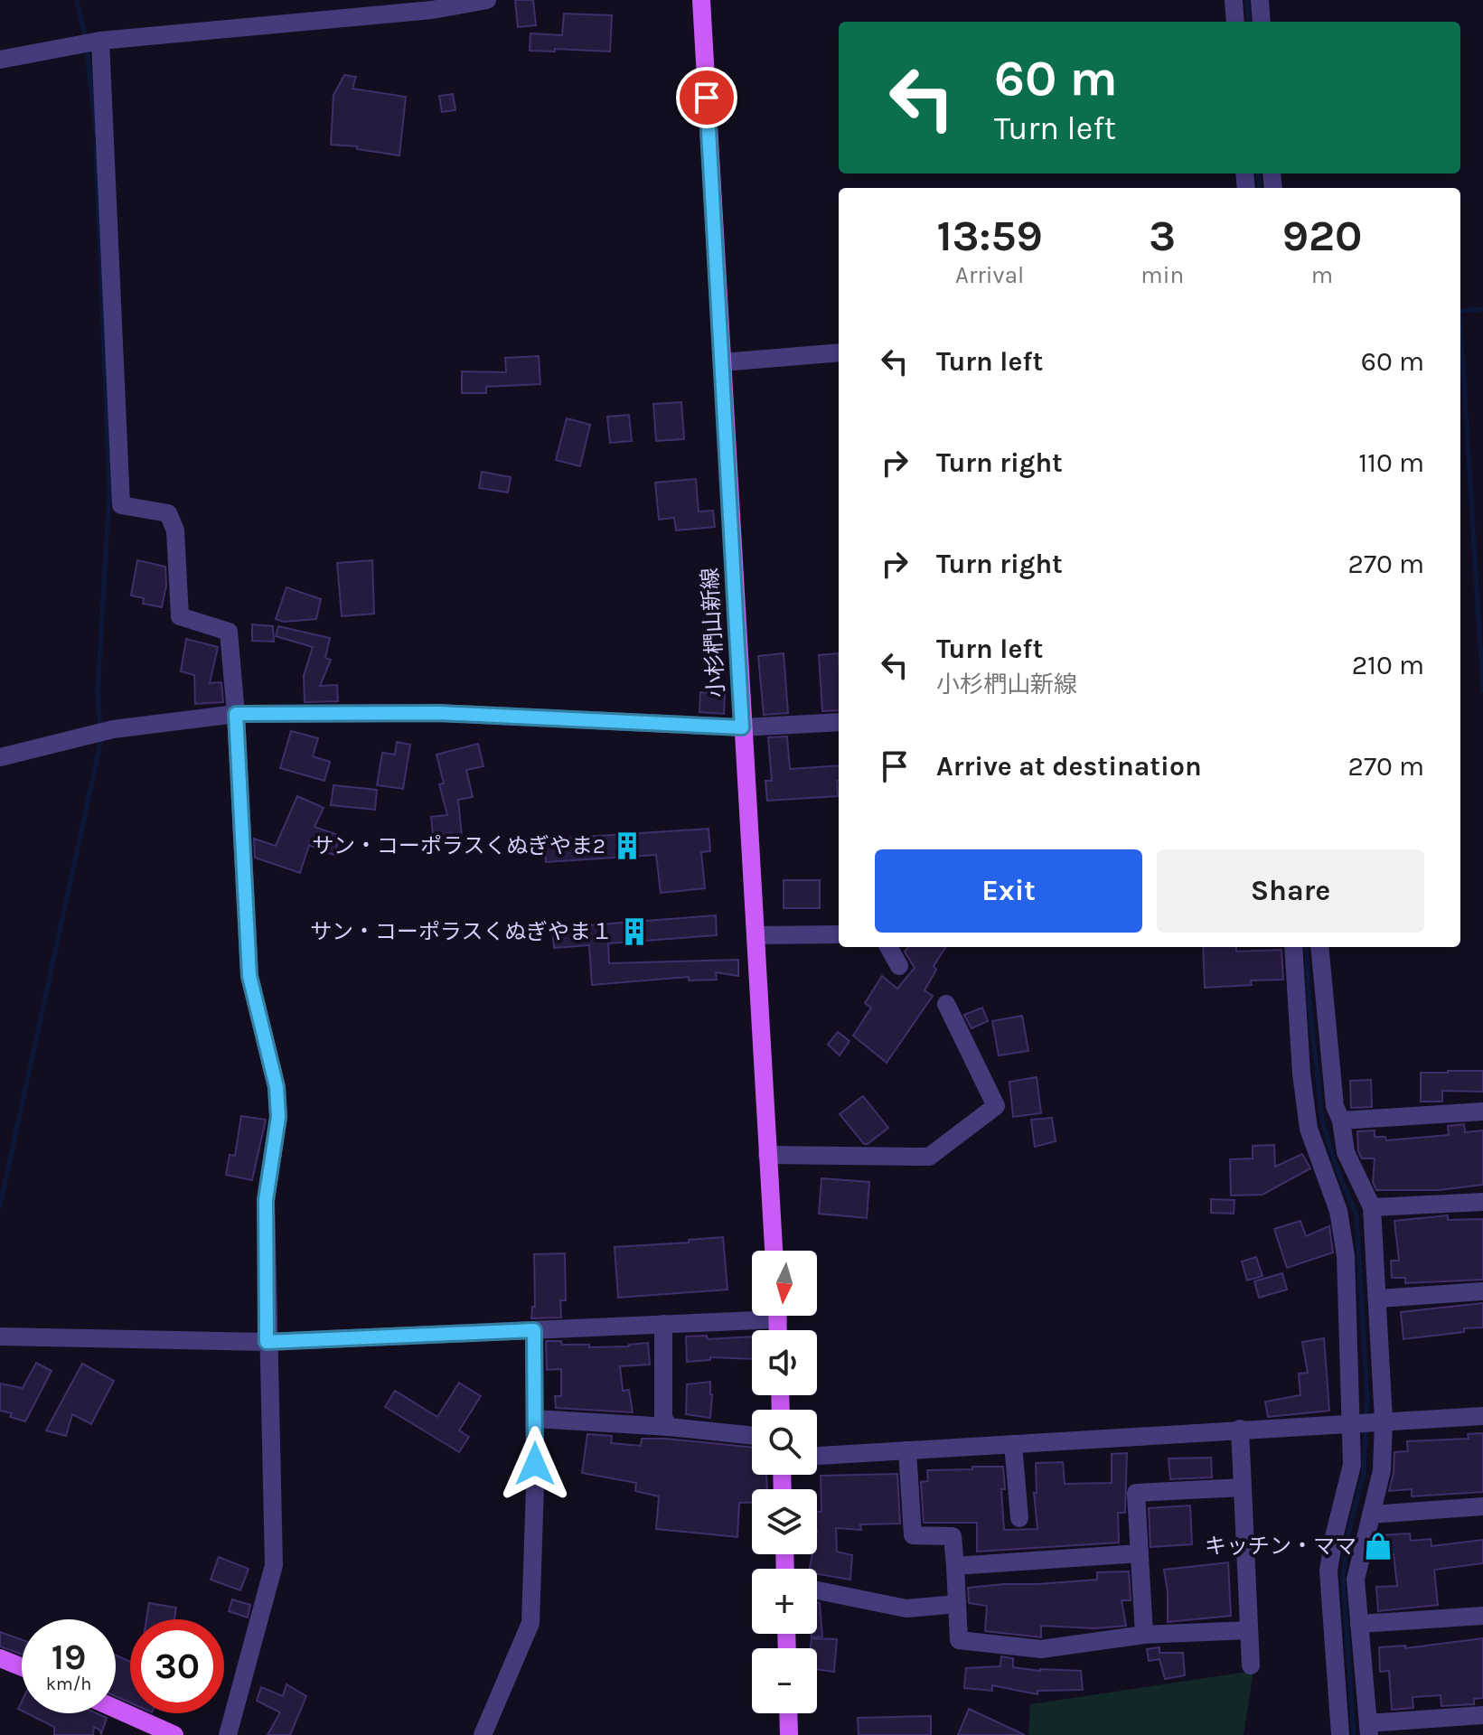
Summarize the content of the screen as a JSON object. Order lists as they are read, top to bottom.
{
  "streets": {
    "main road": ["小杉椚山新線"]
  },
  "places": {
    "building": ["サン・コーポラスくぬぎやま2", "サン・コーポラスくぬぎやま１"],
    "shop": ["キッチン・ママ"]
  },
  "north": "bottom",
  "page": {
    "turn": ["60 m", "Turn left"],
    "eta": [
      "13:59",
      "Arrival",
      "3",
      "min",
      "920",
      "m"
    ],
    "list": [
      {
        "name": "Turn left",
        "value": "60 m"
      },
      {
        "name": "Turn right",
        "value": "110 m"
      },
      {
        "name": "Turn right",
        "value": "270 m"
      },
      {
        "name": "Turn left",
        "note": "小杉椚山新線",
        "value": "210 m"
      },
      {
        "name": "Arrive at destination",
        "value": "270 m"
      }
    ],
    "buttons": ["Exit", "Share"],
    "map_buttons": ["+", "−"],
    "speed": "19 km/h",
    "limit": "30"
  }
}
